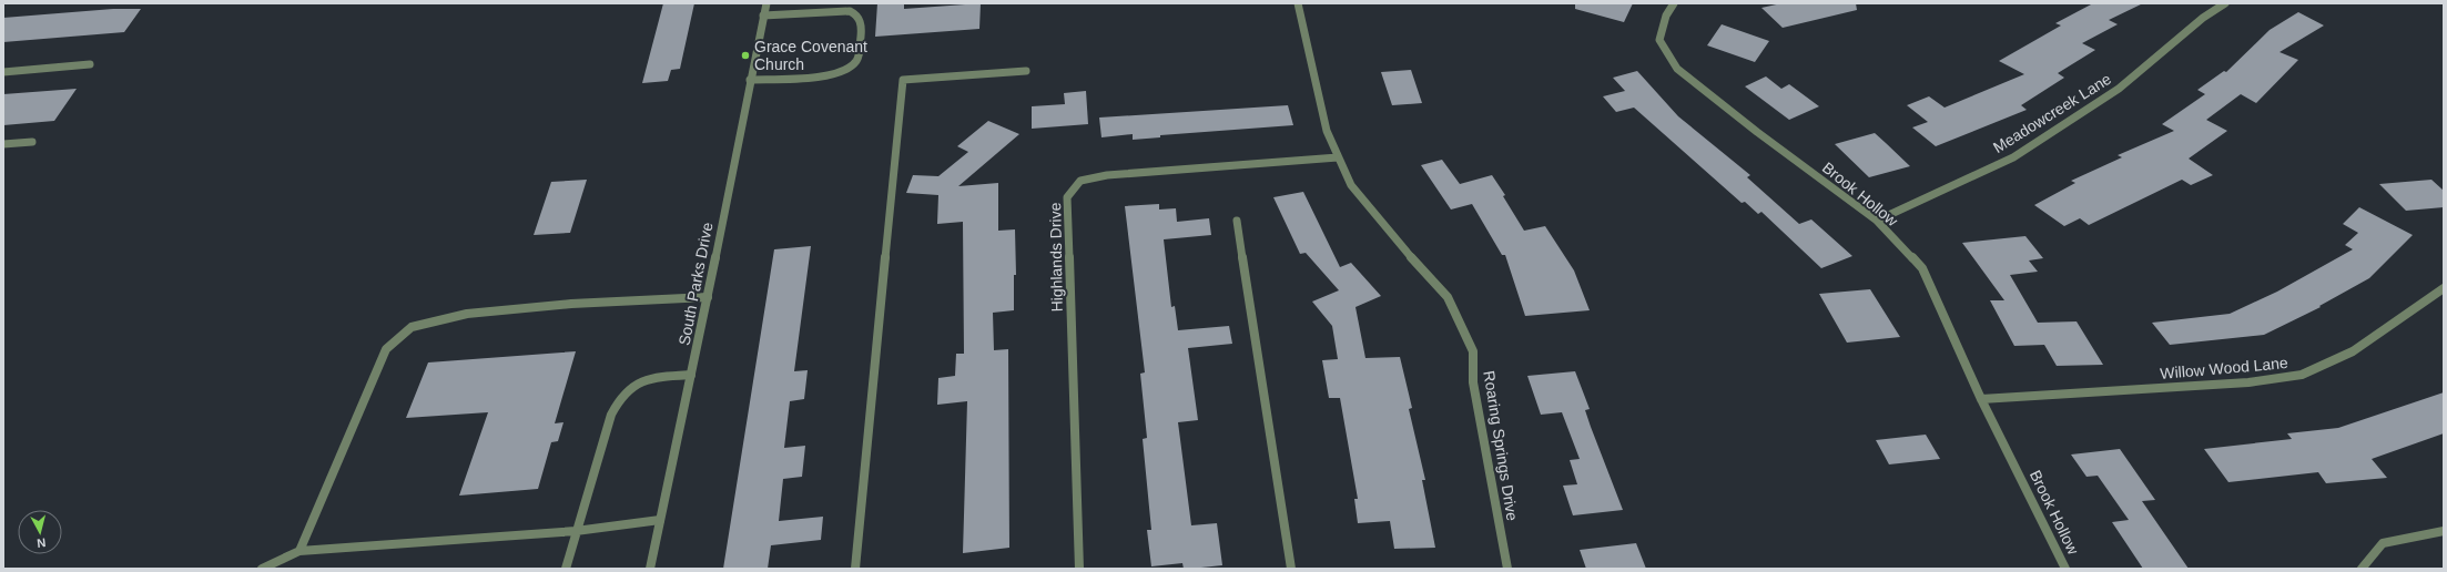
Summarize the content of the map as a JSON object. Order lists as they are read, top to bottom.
{
  "streets": {
    "street": [
      "Meadowcreek Lane",
      "Brook Hollow",
      "Highlands Drive",
      "South Parks Drive",
      "Willow Wood Lane",
      "Roaring Springs Drive"
    ]
  },
  "crossings": [
    ["Meadowcreek Lane", "Brook Hollow"],
    ["Brook Hollow", "Willow Wood Lane"],
    ["Highlands Drive", "Roaring Springs Drive"]
  ],
  "places": ["Grace Covenant Church"],
  "north": "bottom"
}
